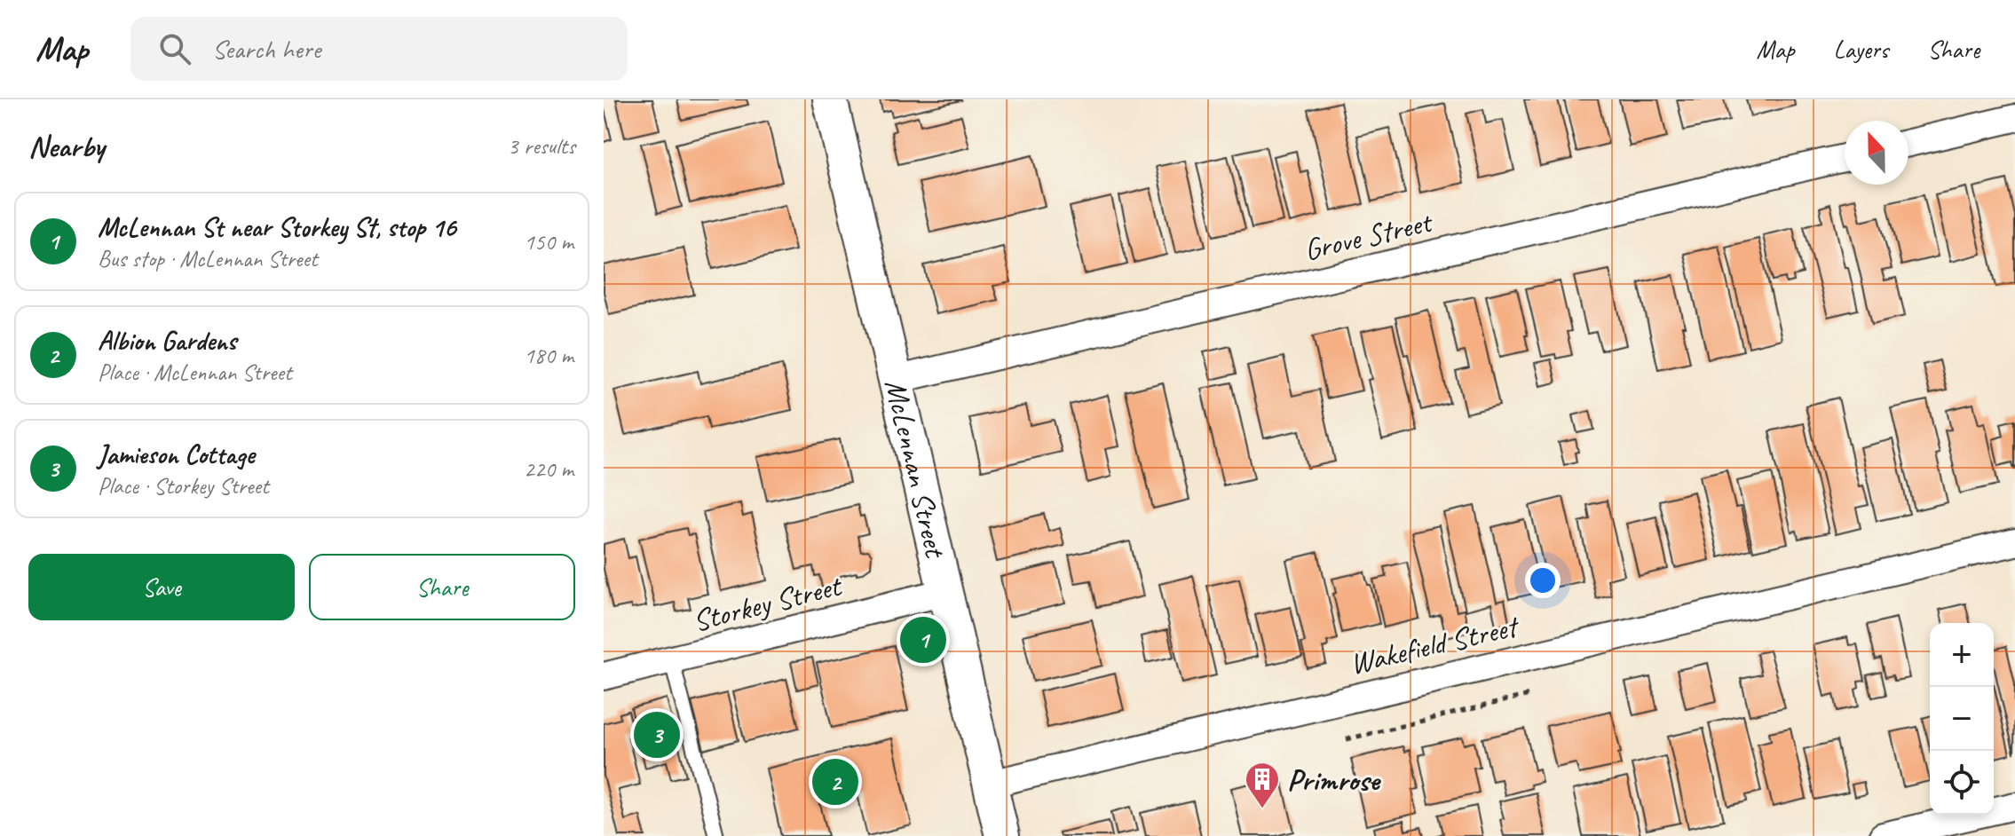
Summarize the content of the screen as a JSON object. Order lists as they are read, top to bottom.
{
  "streets": {
    "street": [
      "Grove Street",
      "McLennan Street",
      "Storkey Street",
      "Wakefield Street"
    ]
  },
  "crossings": [
    ["Grove Street", "McLennan Street"],
    ["McLennan Street", "Storkey Street"],
    ["McLennan Street", "Wakefield Street"]
  ],
  "places": {
    "building": ["Primrose"]
  },
  "north": "top",
  "page": {
    "header": "Map",
    "search": "Search here",
    "nav": ["Map", "Layers", "Share"],
    "heading": ["Nearby", "3 results"],
    "list": [
      {
        "mark": "1",
        "name": "McLennan St near Storkey St, stop 16",
        "note": "Bus stop · McLennan Street",
        "value": "150 m"
      },
      {
        "mark": "2",
        "name": "Albion Gardens",
        "note": "Place · McLennan Street",
        "value": "180 m"
      },
      {
        "mark": "3",
        "name": "Jamieson Cottage",
        "note": "Place · Storkey Street",
        "value": "220 m"
      }
    ],
    "buttons": ["Save", "Share"],
    "pins": ["1", "3", "2"],
    "map_buttons": ["+", "−"]
  }
}
